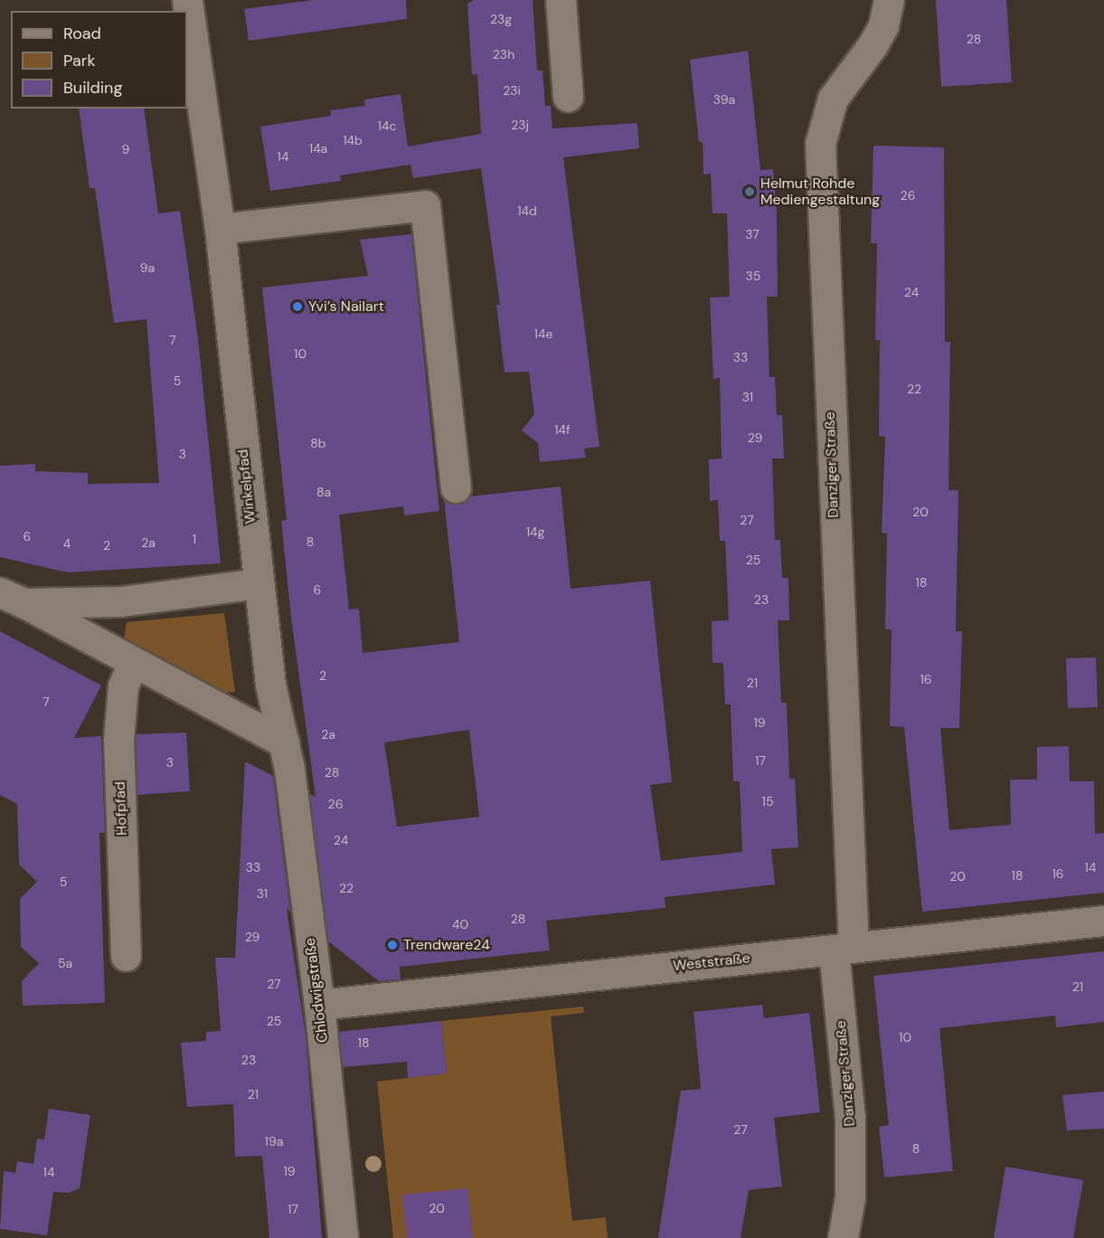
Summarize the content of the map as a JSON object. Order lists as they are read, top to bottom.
{
  "streets": {
    "street": [
      "Danziger Straße",
      "Winkelpfad",
      "Hofpfad",
      "Weststraße",
      "Chlodwigstraße"
    ]
  },
  "crossings": [
    ["Danziger Straße", "Weststraße"],
    ["Winkelpfad", "Chlodwigstraße"],
    ["Weststraße", "Chlodwigstraße"]
  ],
  "places": ["Helmut Rohde Mediengestaltung", "Yvi’s Nailart", "Trendware24"],
  "house_numbers": [
    "23g",
    "28",
    "23h",
    "23i",
    "39a",
    "23j",
    "14c",
    "14b",
    "14a",
    "9",
    "14",
    "26",
    "14d",
    "37",
    "9a",
    "35",
    "24",
    "14e",
    "7",
    "10",
    "33",
    "5",
    "22",
    "31",
    "14f",
    "29",
    "8b",
    "3",
    "8a",
    "20",
    "27",
    "14g",
    "6",
    "1",
    "8",
    "2a",
    "4",
    "2",
    "25",
    "18",
    "6",
    "23",
    "2",
    "16",
    "21",
    "7",
    "19",
    "2a",
    "17",
    "3",
    "28",
    "15",
    "26",
    "24",
    "33",
    "14",
    "16",
    "18",
    "20",
    "5",
    "22",
    "31",
    "28",
    "40",
    "29",
    "5a",
    "27",
    "21",
    "25",
    "10",
    "18",
    "23",
    "21",
    "27",
    "19a",
    "8",
    "19",
    "14",
    "20",
    "17"
  ],
  "legend": ["Road", "Park", "Building"]
}
